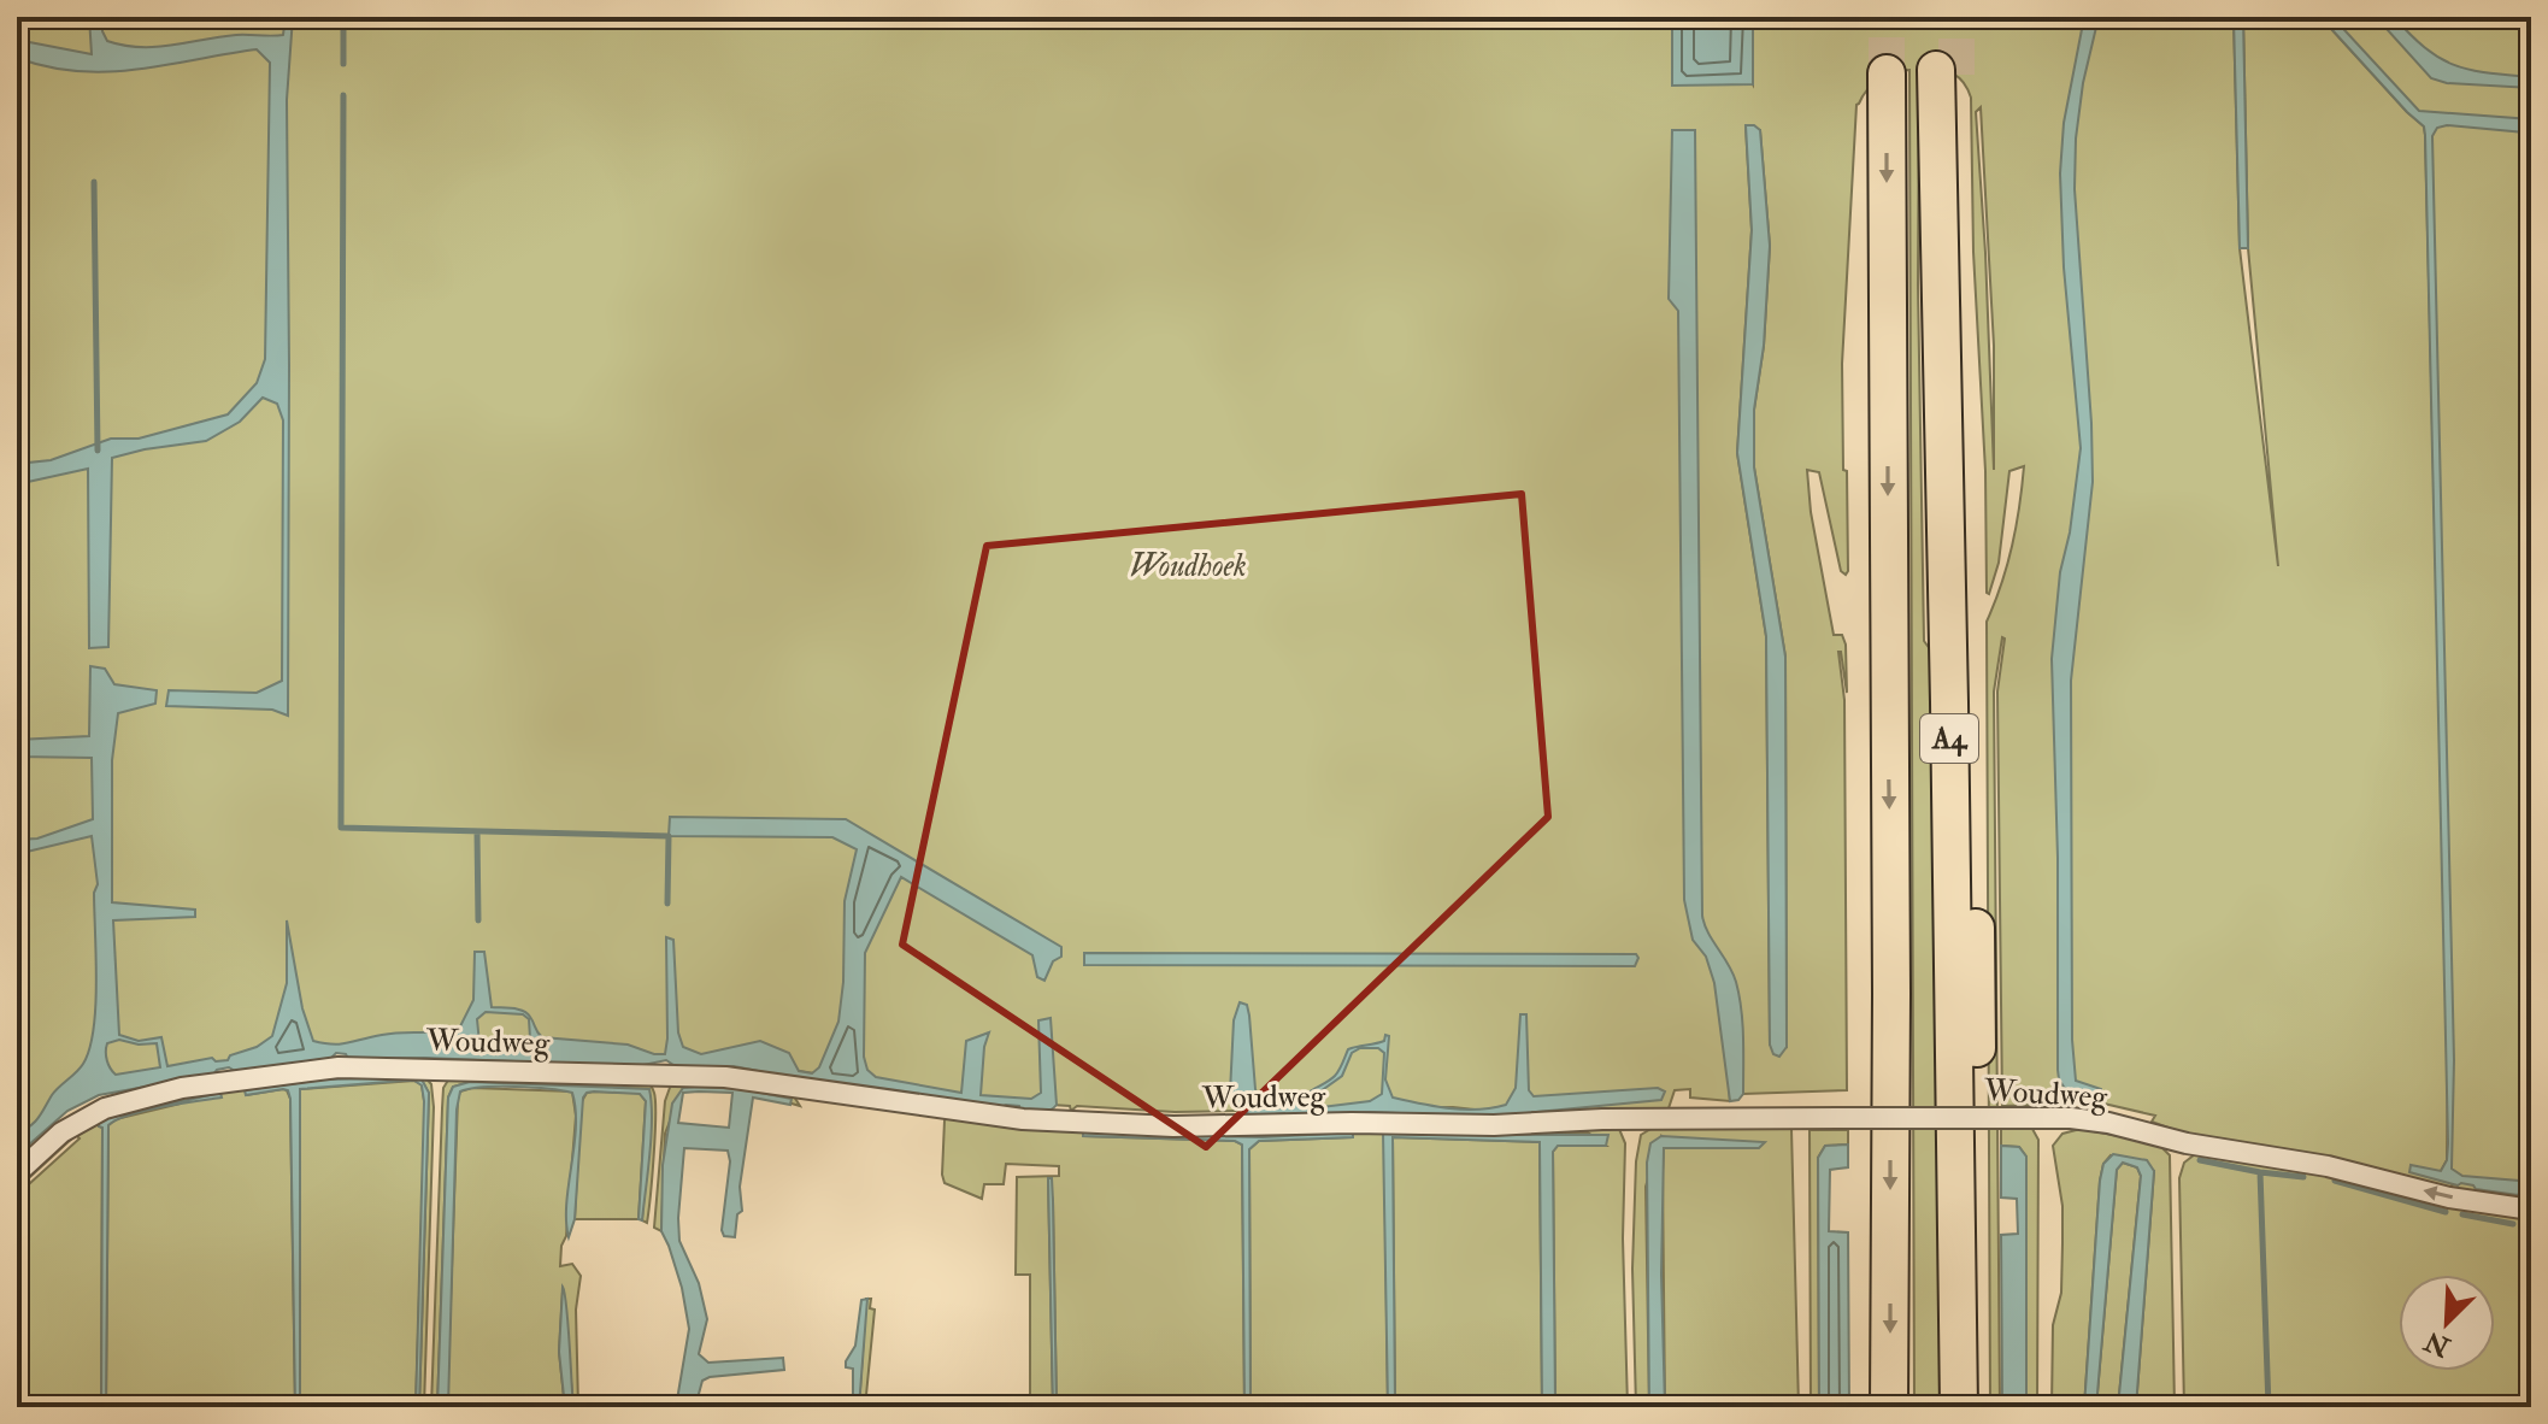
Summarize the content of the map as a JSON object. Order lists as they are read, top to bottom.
{
  "streets": {
    "highway": ["A4"],
    "street": ["Woudweg"]
  },
  "one_way": ["Woudweg"],
  "parks": ["Woudhoek"],
  "north": "bottom left"
}
